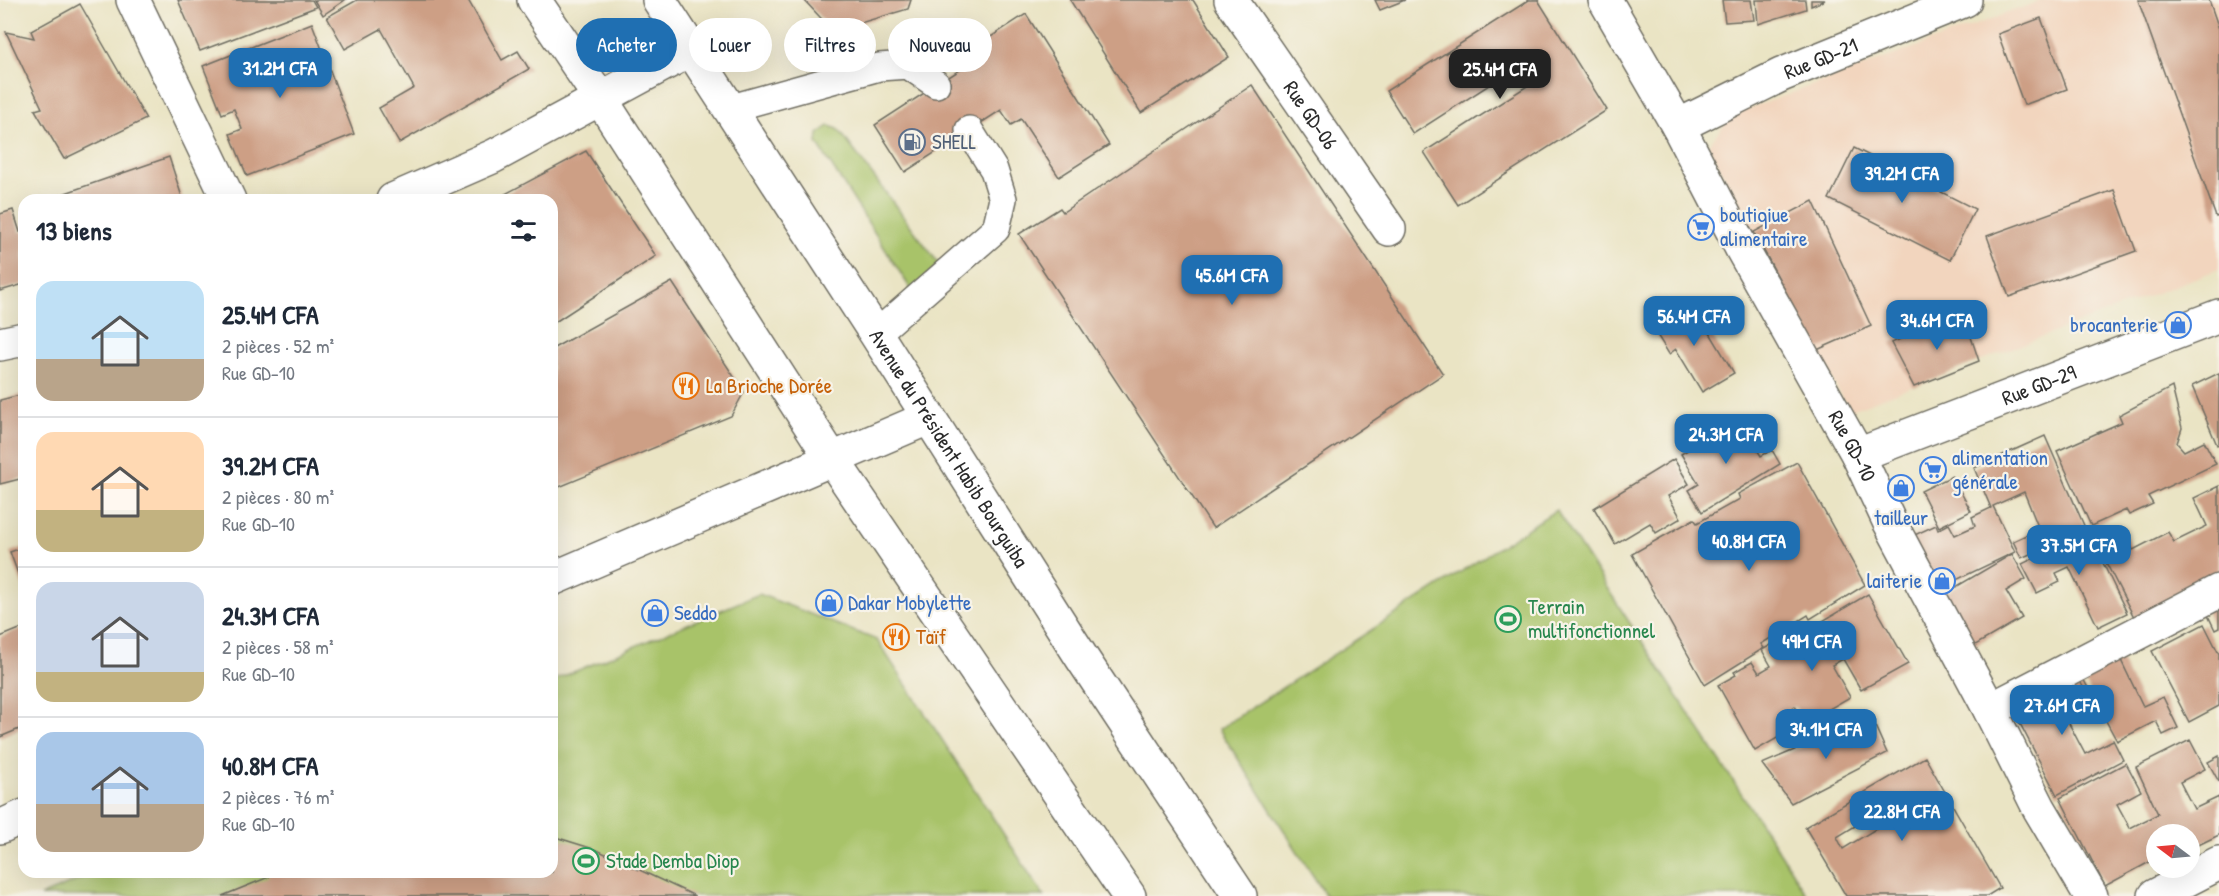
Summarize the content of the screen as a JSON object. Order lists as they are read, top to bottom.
{
  "streets": {
    "street": [
      "Rue GD-21",
      "Rue GD-06",
      "Rue GD-29",
      "Rue GD-10",
      "Avenue du Président Habib Bourguiba"
    ]
  },
  "crossings": [
    ["Rue GD-21", "Rue GD-10"],
    ["Rue GD-29", "Rue GD-10"]
  ],
  "places": {
    "fuel station": ["SHELL"],
    "supermarket": ["boutiqiue alimentaire", "alimentation générale"],
    "shop": [
      "brocanterie",
      "tailleur",
      "laiterie",
      "Dakar Mobylette",
      "Seddo"
    ],
    "restaurant": ["La Brioche Dorée", "Taïf"],
    "sports": ["Terrain multifonctionnel", "Stade Demba Diop"]
  },
  "north": "left",
  "page": {
    "chip": [
      "Acheter",
      "Louer",
      "Filtres",
      "Nouveau"
    ],
    "price": [
      "31.2M CFA",
      "25.4M CFA",
      "39.2M CFA",
      "45.6M CFA",
      "56.4M CFA",
      "34.6M CFA",
      "24.3M CFA",
      "40.8M CFA",
      "37.5M CFA",
      "49M CFA",
      "27.6M CFA",
      "34.1M CFA",
      "22.8M CFA"
    ],
    "heading": "13 biens",
    "list": [
      {
        "name": "25.4M CFA",
        "note": "2 pièces · 52 m² · Rue GD-10"
      },
      {
        "name": "39.2M CFA",
        "note": "2 pièces · 80 m² · Rue GD-10"
      },
      {
        "name": "24.3M CFA",
        "note": "2 pièces · 58 m² · Rue GD-10"
      },
      {
        "name": "40.8M CFA",
        "note": "2 pièces · 76 m² · Rue GD-10"
      }
    ]
  }
}
